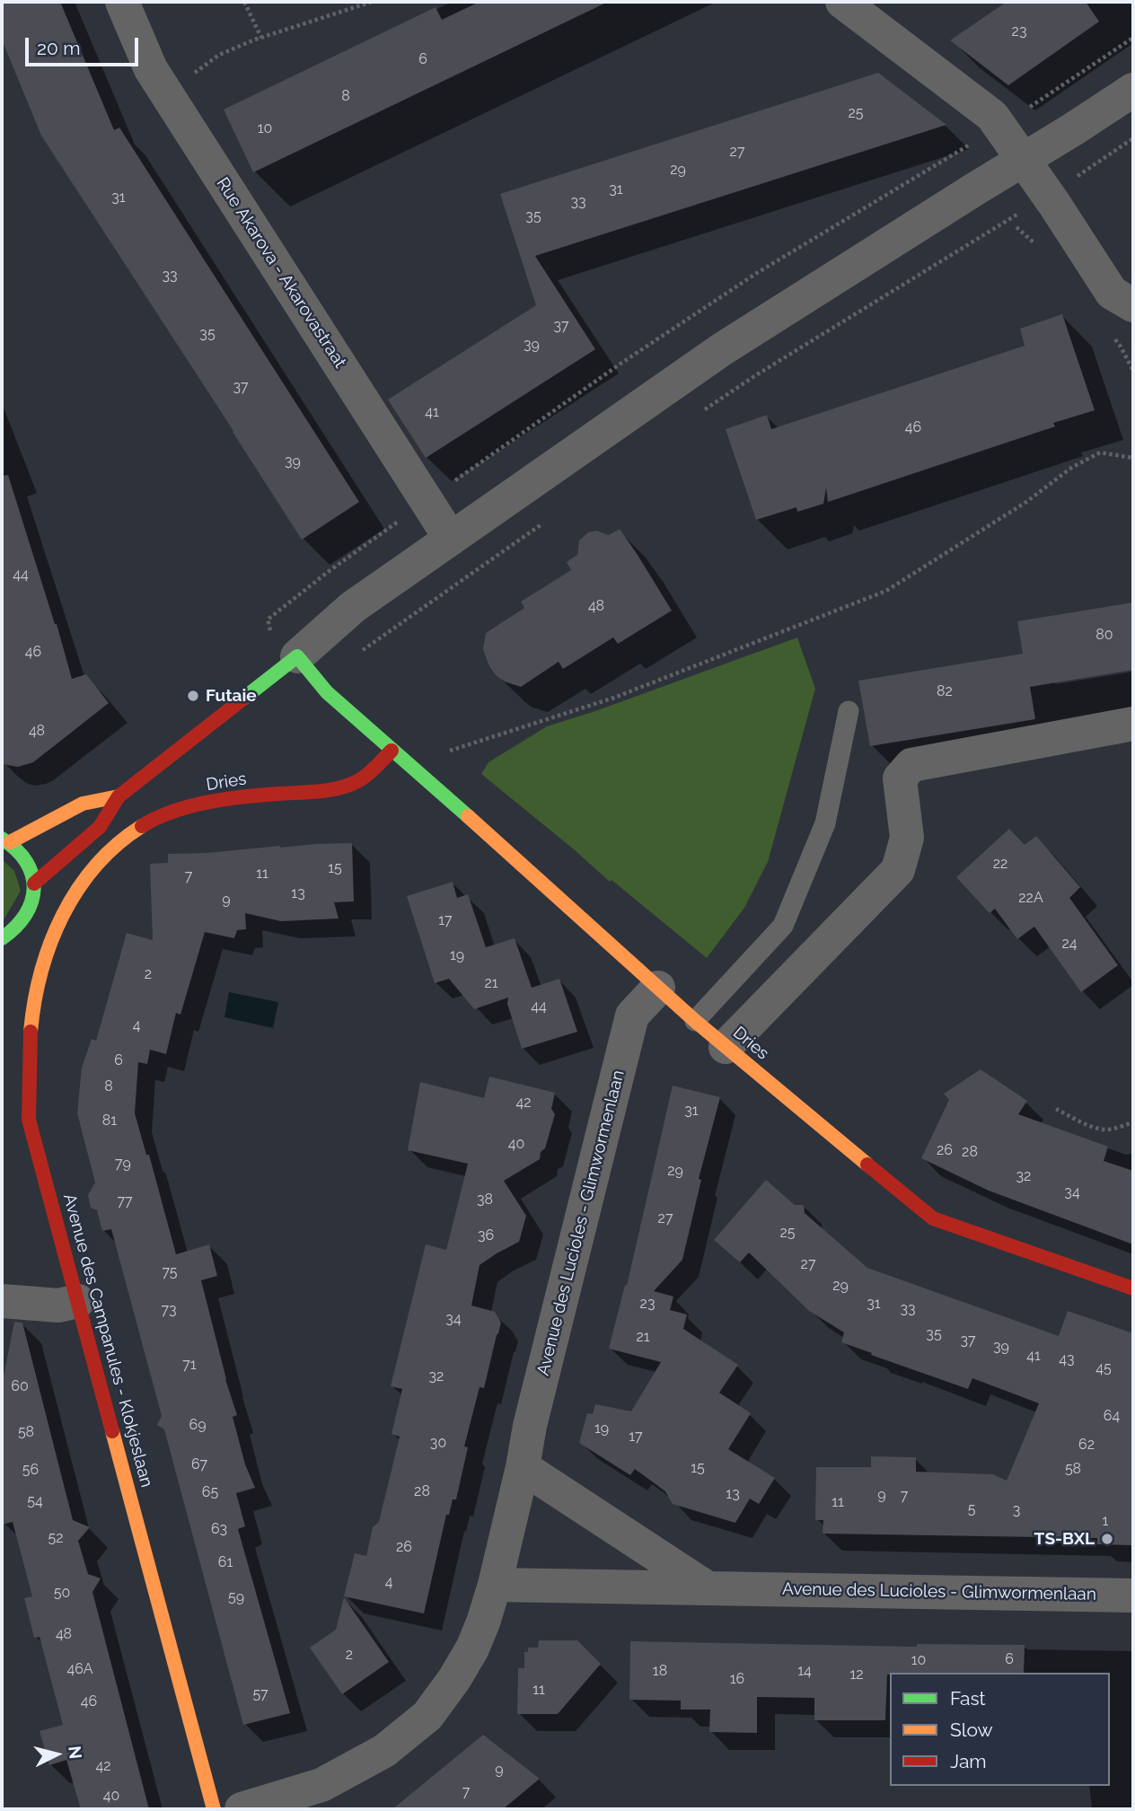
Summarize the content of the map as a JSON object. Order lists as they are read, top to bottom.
{
  "streets": {
    "street": [
      "Rue Akarova - Akarovastraat",
      "Dries",
      "Avenue des Lucioles - Glimwormenlaan",
      "Avenue des Campanules - Klokjeslaan"
    ]
  },
  "crossings": [
    ["Dries", "Avenue des Lucioles - Glimwormenlaan"],
    ["Dries", "Avenue des Campanules - Klokjeslaan"]
  ],
  "places": ["Futaie", "TS-BXL"],
  "house_numbers": [
    "23",
    "6",
    "8",
    "25",
    "10",
    "27",
    "29",
    "31",
    "31",
    "33",
    "35",
    "33",
    "37",
    "35",
    "39",
    "37",
    "41",
    "46",
    "39",
    "44",
    "48",
    "80",
    "46",
    "82",
    "48",
    "22",
    "15",
    "11",
    "7",
    "13",
    "22A",
    "9",
    "17",
    "24",
    "19",
    "2",
    "21",
    "44",
    "4",
    "6",
    "8",
    "42",
    "31",
    "81",
    "40",
    "26",
    "28",
    "79",
    "29",
    "32",
    "34",
    "38",
    "77",
    "27",
    "25",
    "36",
    "27",
    "75",
    "29",
    "23",
    "31",
    "33",
    "73",
    "34",
    "35",
    "21",
    "37",
    "39",
    "41",
    "43",
    "71",
    "45",
    "32",
    "60",
    "64",
    "69",
    "19",
    "58",
    "17",
    "30",
    "62",
    "67",
    "15",
    "58",
    "56",
    "28",
    "65",
    "13",
    "9",
    "7",
    "54",
    "11",
    "5",
    "3",
    "1",
    "63",
    "52",
    "26",
    "61",
    "4",
    "50",
    "59",
    "48",
    "2",
    "6",
    "10",
    "46A",
    "18",
    "14",
    "12",
    "16",
    "11",
    "57",
    "46",
    "42",
    "9",
    "7",
    "40"
  ],
  "legend": ["Fast", "Slow", "Jam"],
  "scale_bar": "20 m",
  "north": "right"
}
